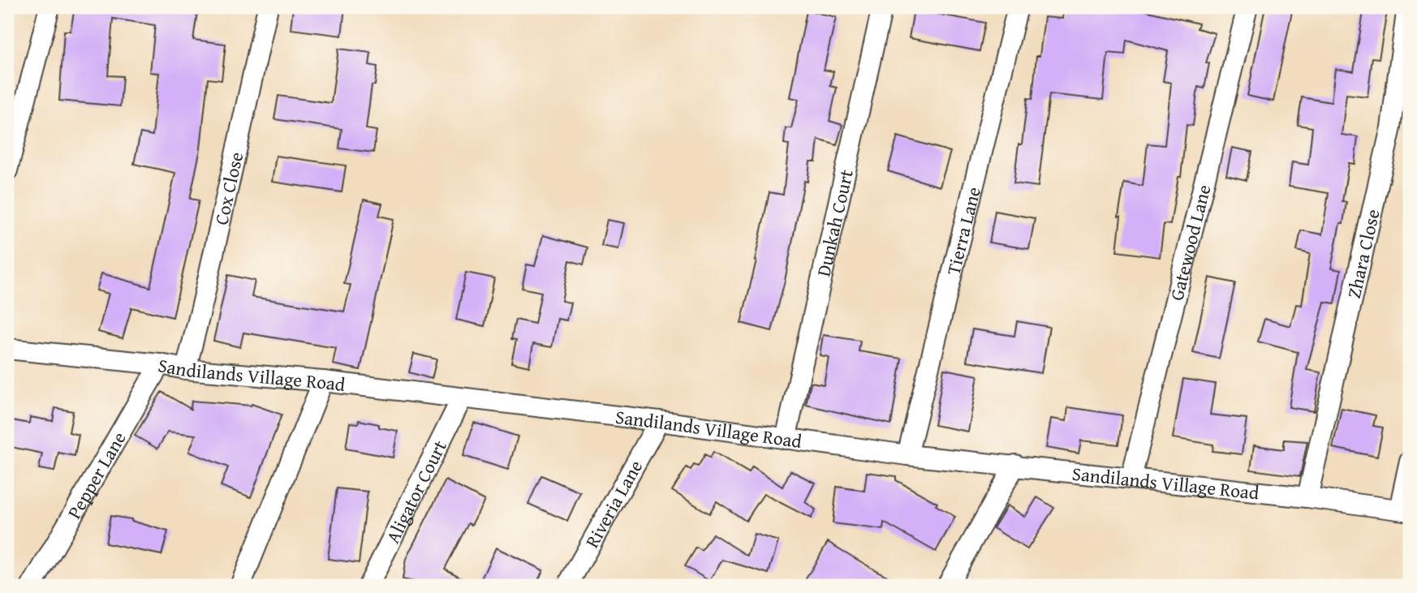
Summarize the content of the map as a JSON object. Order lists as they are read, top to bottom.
{
  "streets": {
    "street": [
      "Cox Close",
      "Dunkah Court",
      "Tierra Lane",
      "Gatewood Lane",
      "Zhara Close",
      "Sandilands Village Road",
      "Pepper Lane",
      "Aligator Court",
      "Riveria Lane"
    ]
  },
  "crossings": [
    ["Cox Close", "Sandilands Village Road"],
    ["Dunkah Court", "Sandilands Village Road"],
    ["Tierra Lane", "Sandilands Village Road"],
    ["Gatewood Lane", "Sandilands Village Road"],
    ["Zhara Close", "Sandilands Village Road"],
    ["Sandilands Village Road", "Pepper Lane"],
    ["Sandilands Village Road", "Aligator Court"],
    ["Sandilands Village Road", "Riveria Lane"]
  ]
}
